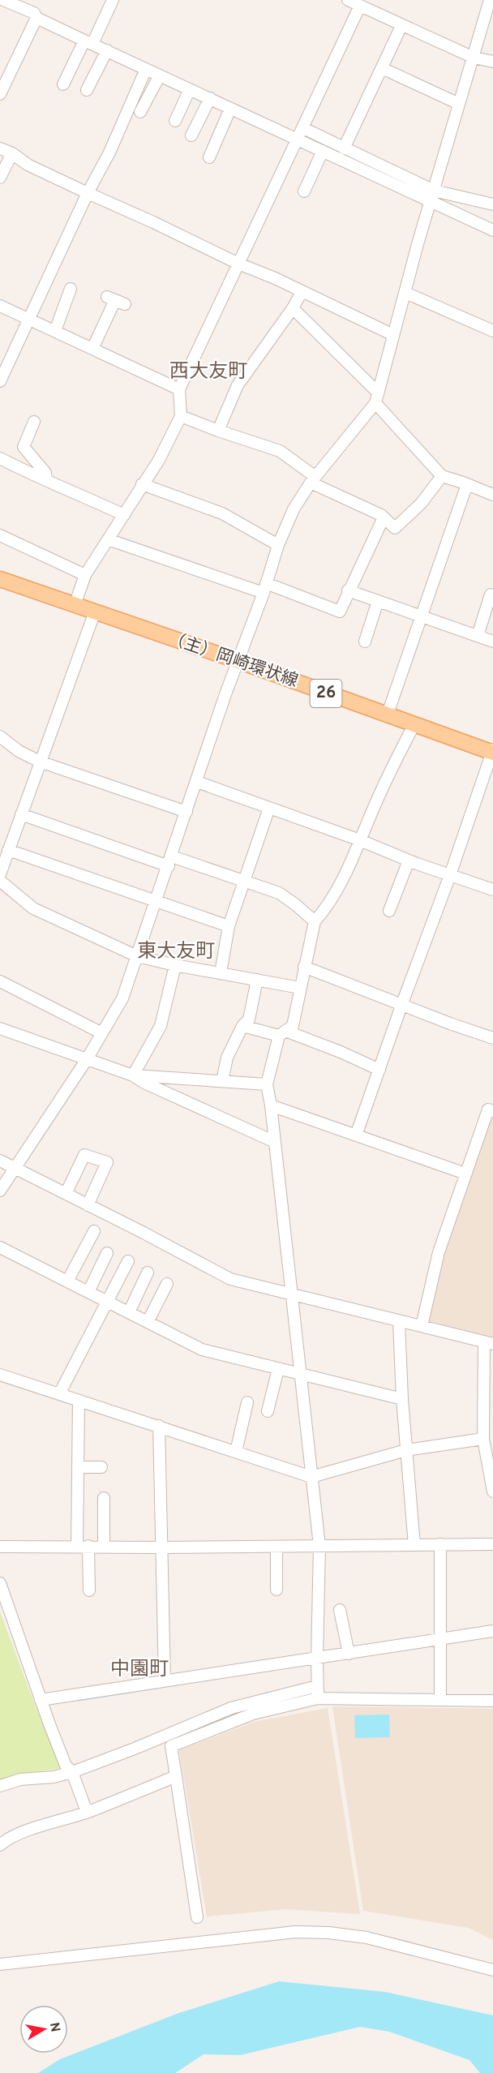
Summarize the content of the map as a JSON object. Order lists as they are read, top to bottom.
{
  "streets": {
    "main road": ["（主）岡崎環状線", "26"]
  },
  "districts": ["西大友町", "東大友町", "中園町"],
  "north": "right"
}
